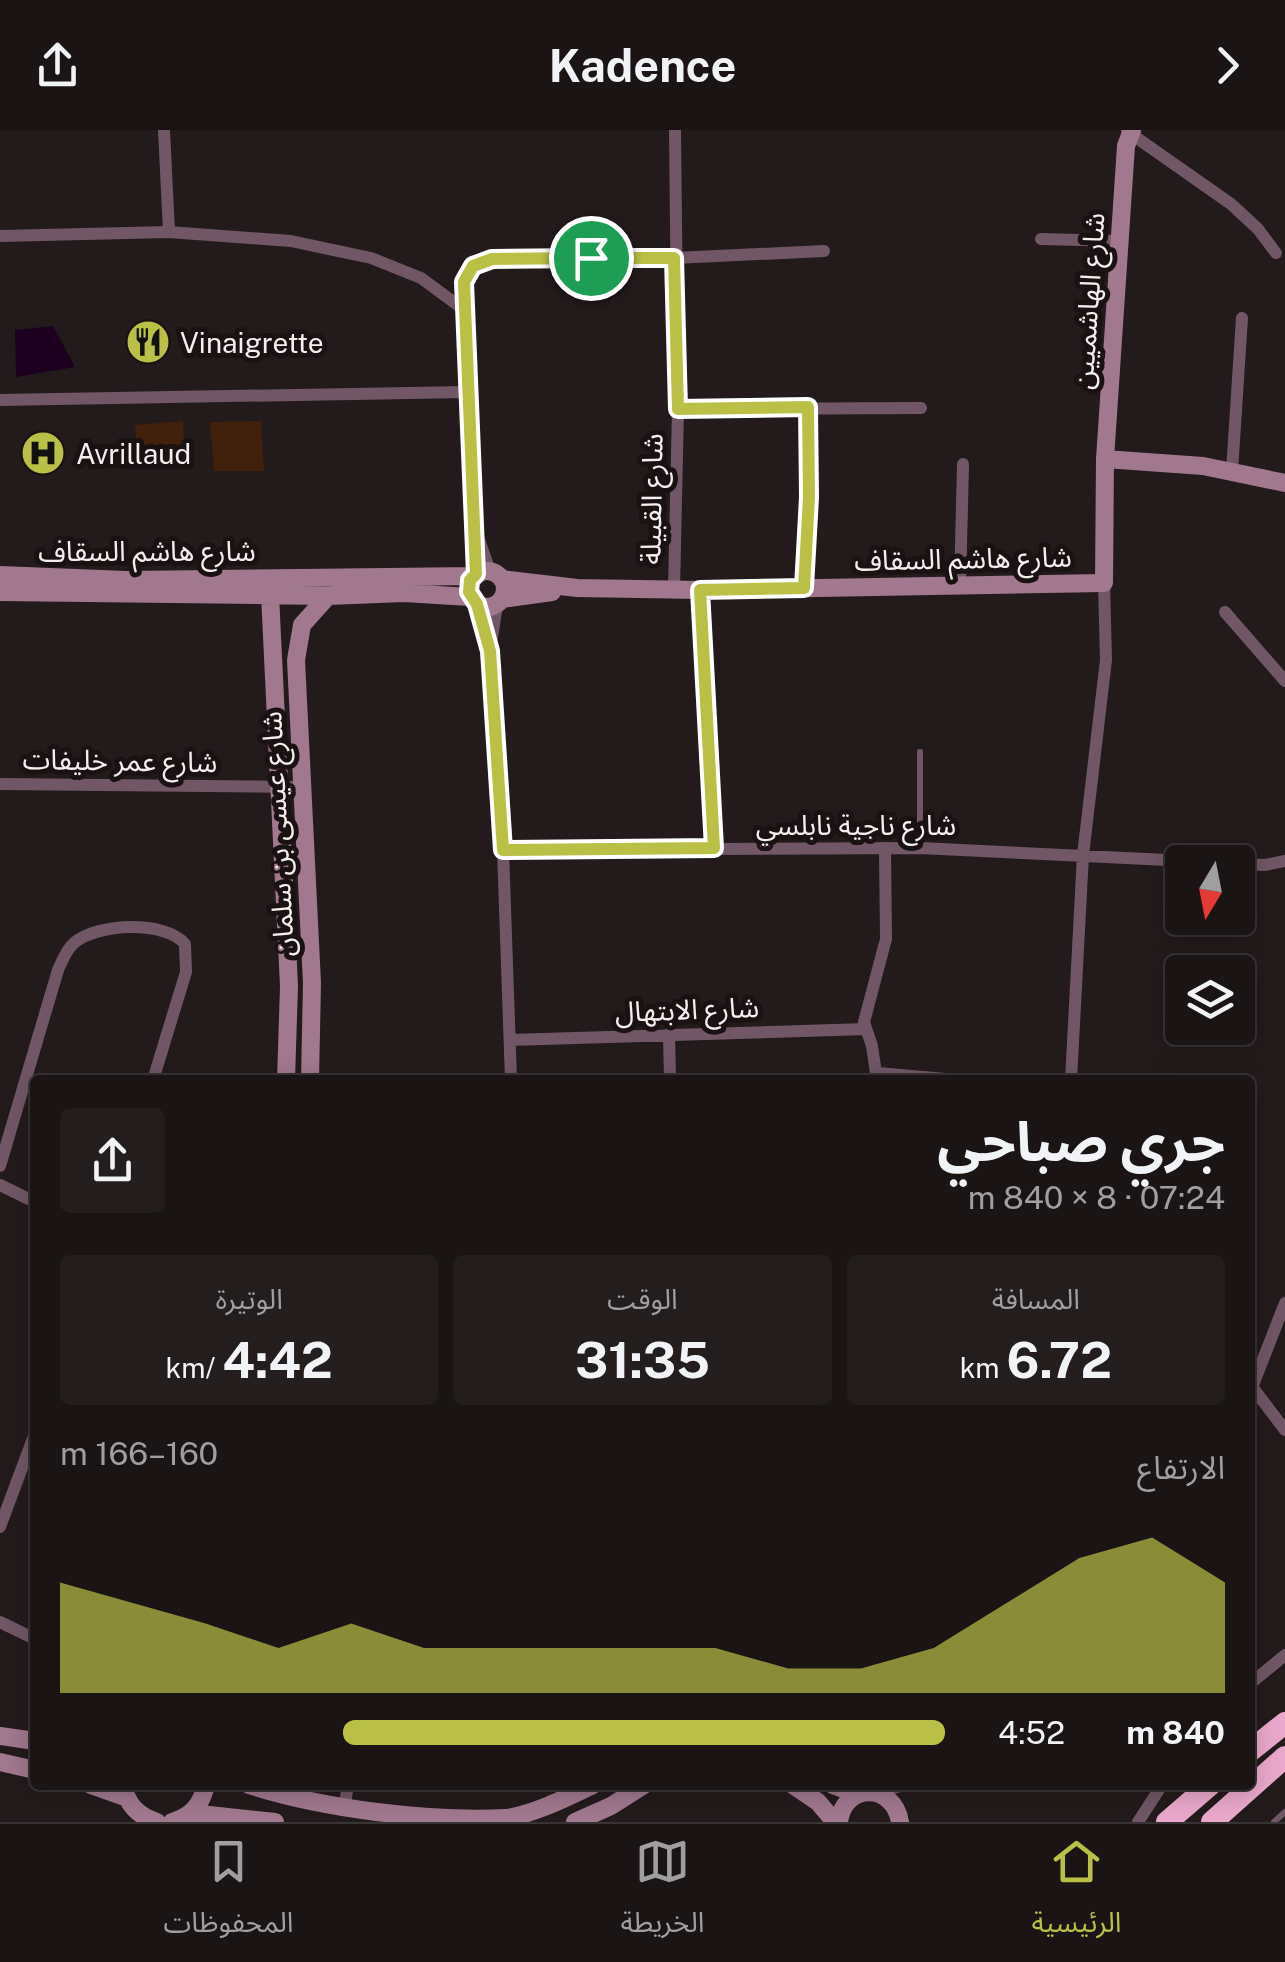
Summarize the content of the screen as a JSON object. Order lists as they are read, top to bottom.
{
  "streets": {
    "street": [
      "شارع الهاشميين",
      "شارع القبيلة",
      "شارع هاشم السقاف",
      "شارع عمر خليفات",
      "شارع ناجية نابلسي",
      "شارع عيسى بن سلمان",
      "شارع الابتهال"
    ]
  },
  "crossings": [
    ["شارع الهاشميين", "شارع هاشم السقاف"],
    ["شارع القبيلة", "شارع هاشم السقاف"],
    ["شارع هاشم السقاف", "شارع عيسى بن سلمان"],
    ["شارع عمر خليفات", "شارع عيسى بن سلمان"]
  ],
  "places": {
    "restaurant": ["Vinaigrette"],
    "hospital": ["Avrillaud"]
  },
  "north": "bottom",
  "page": {
    "header": "Kadence",
    "heading": ["جري صباحي", "07:24 · 8 × 840 m"],
    "stats": [
      ["المسافة", "6.72 km"],
      ["الوقت", "31:35"],
      ["الوتيرة", "4:42 /km"]
    ],
    "chart": ["الارتفاع", "160–166 m"],
    "list": [
      {
        "name": "840 m",
        "note": "4:52"
      }
    ],
    "tabs": ["الرئيسية", "الخريطة", "المحفوظات"]
  }
}
